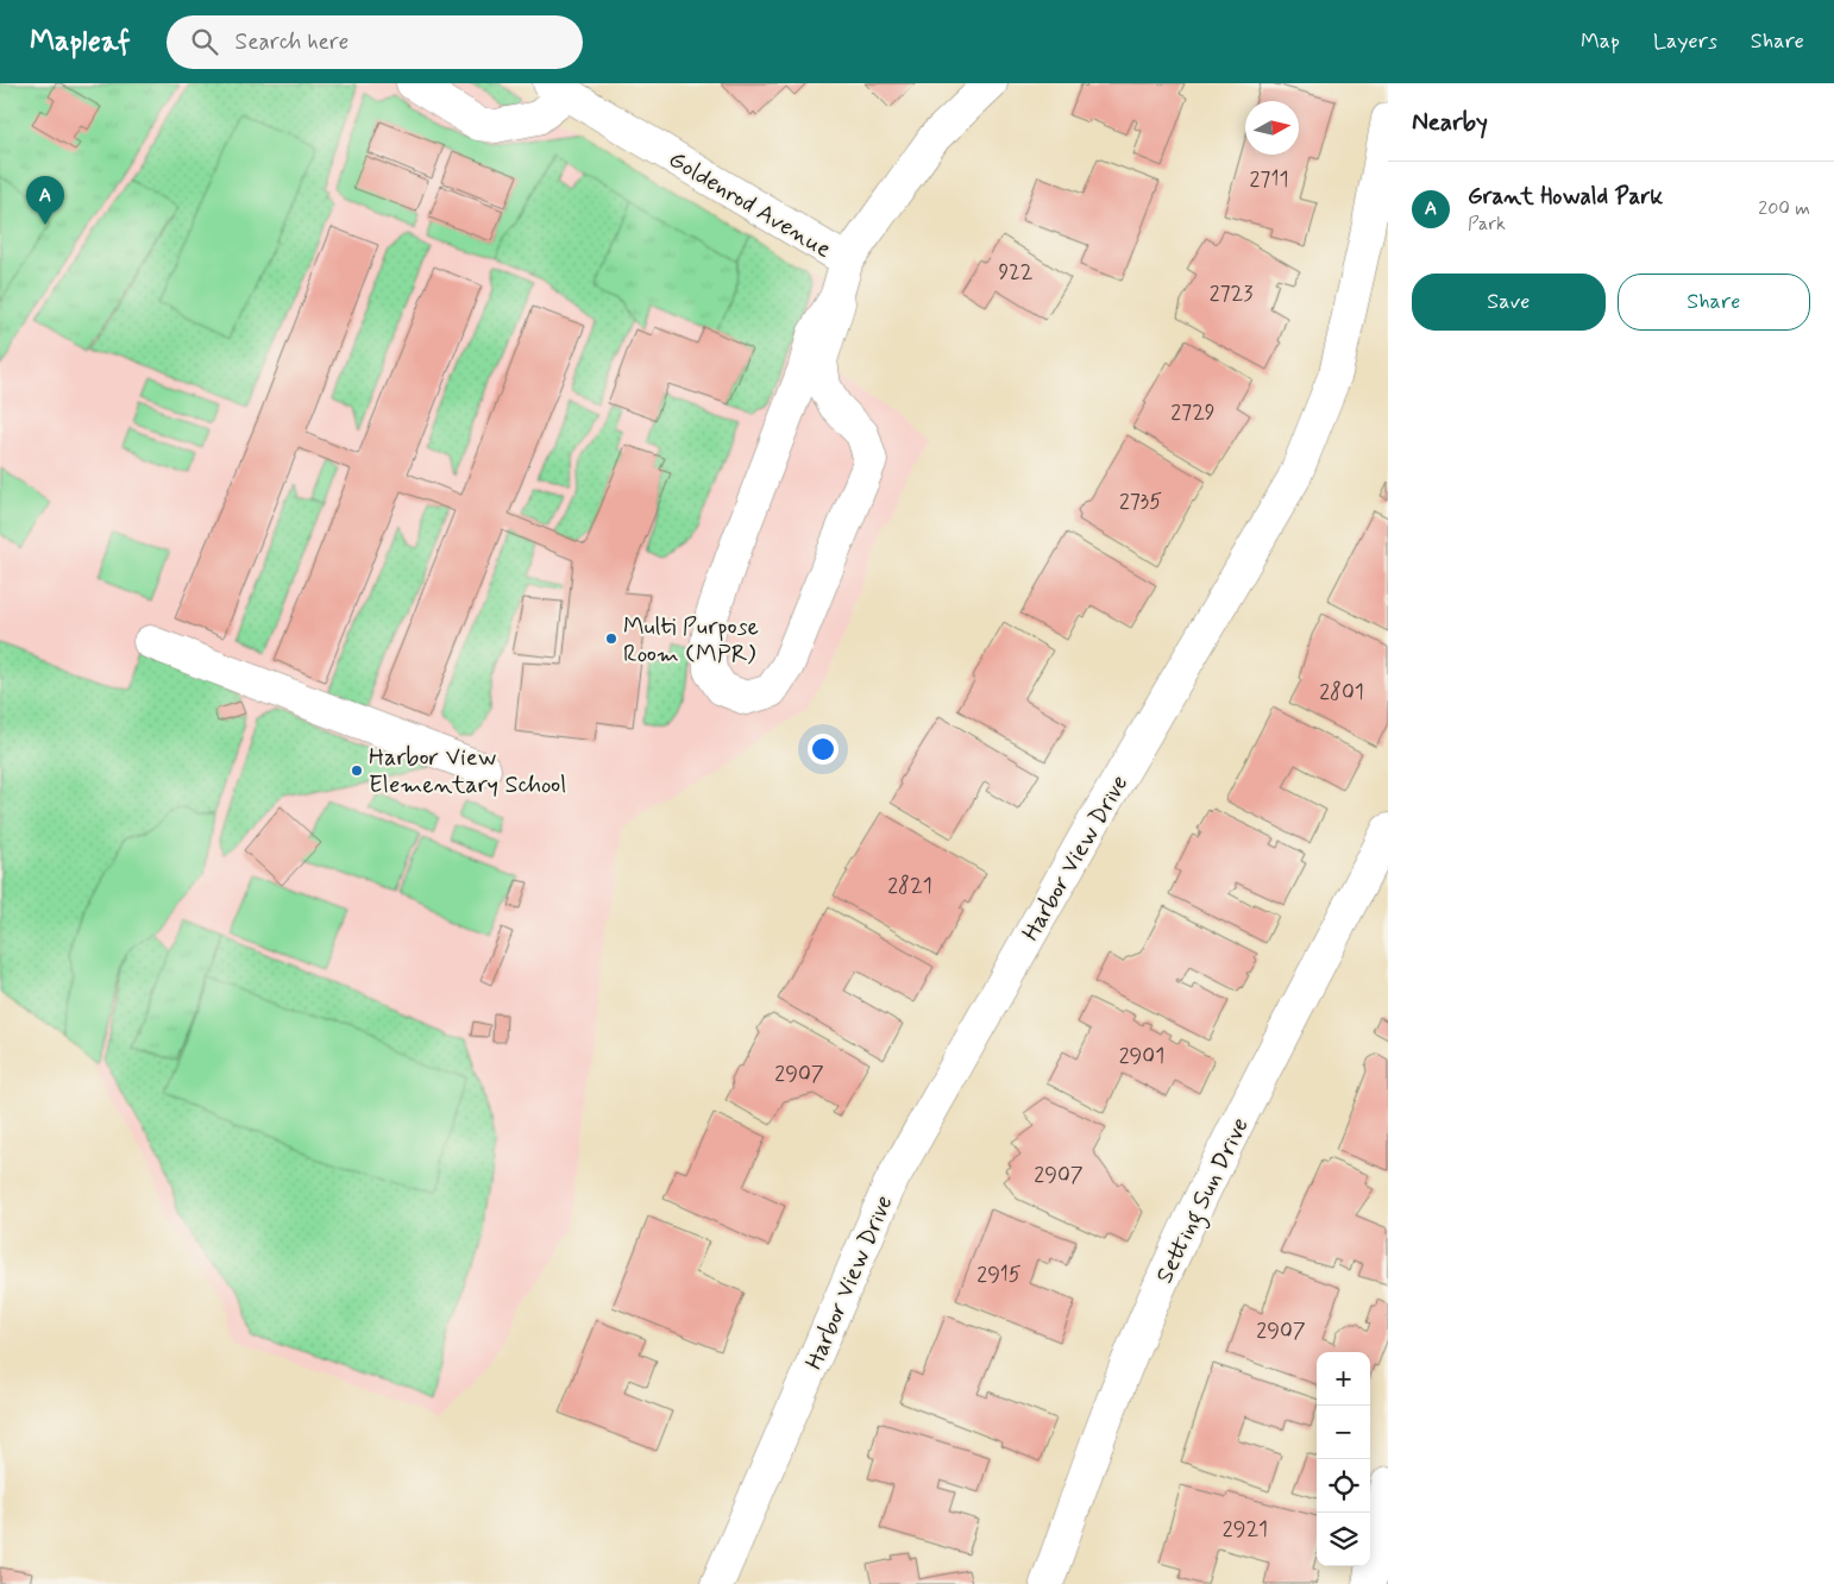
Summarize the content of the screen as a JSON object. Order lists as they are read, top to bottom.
{
  "streets": {
    "street": ["Goldenrod Avenue", "Harbor View Drive", "Setting Sun Drive"]
  },
  "places": ["Multi Purpose Room (MPR)", "Harbor View Elementary School"],
  "house_numbers": [
    "2711",
    "922",
    "2723",
    "2729",
    "2735",
    "2801",
    "2821",
    "2901",
    "2907",
    "2907",
    "2915",
    "2907",
    "2921"
  ],
  "north": "right",
  "page": {
    "header": "Mapleaf",
    "search": "Search here",
    "nav": ["Map", "Layers", "Share"],
    "heading": "Nearby",
    "list": [
      {
        "mark": "A",
        "name": "Grant Howald Park",
        "note": "Park",
        "value": "200 m"
      }
    ],
    "pins": "A",
    "buttons": ["Save", "Share"],
    "map_buttons": ["+", "−"]
  }
}
